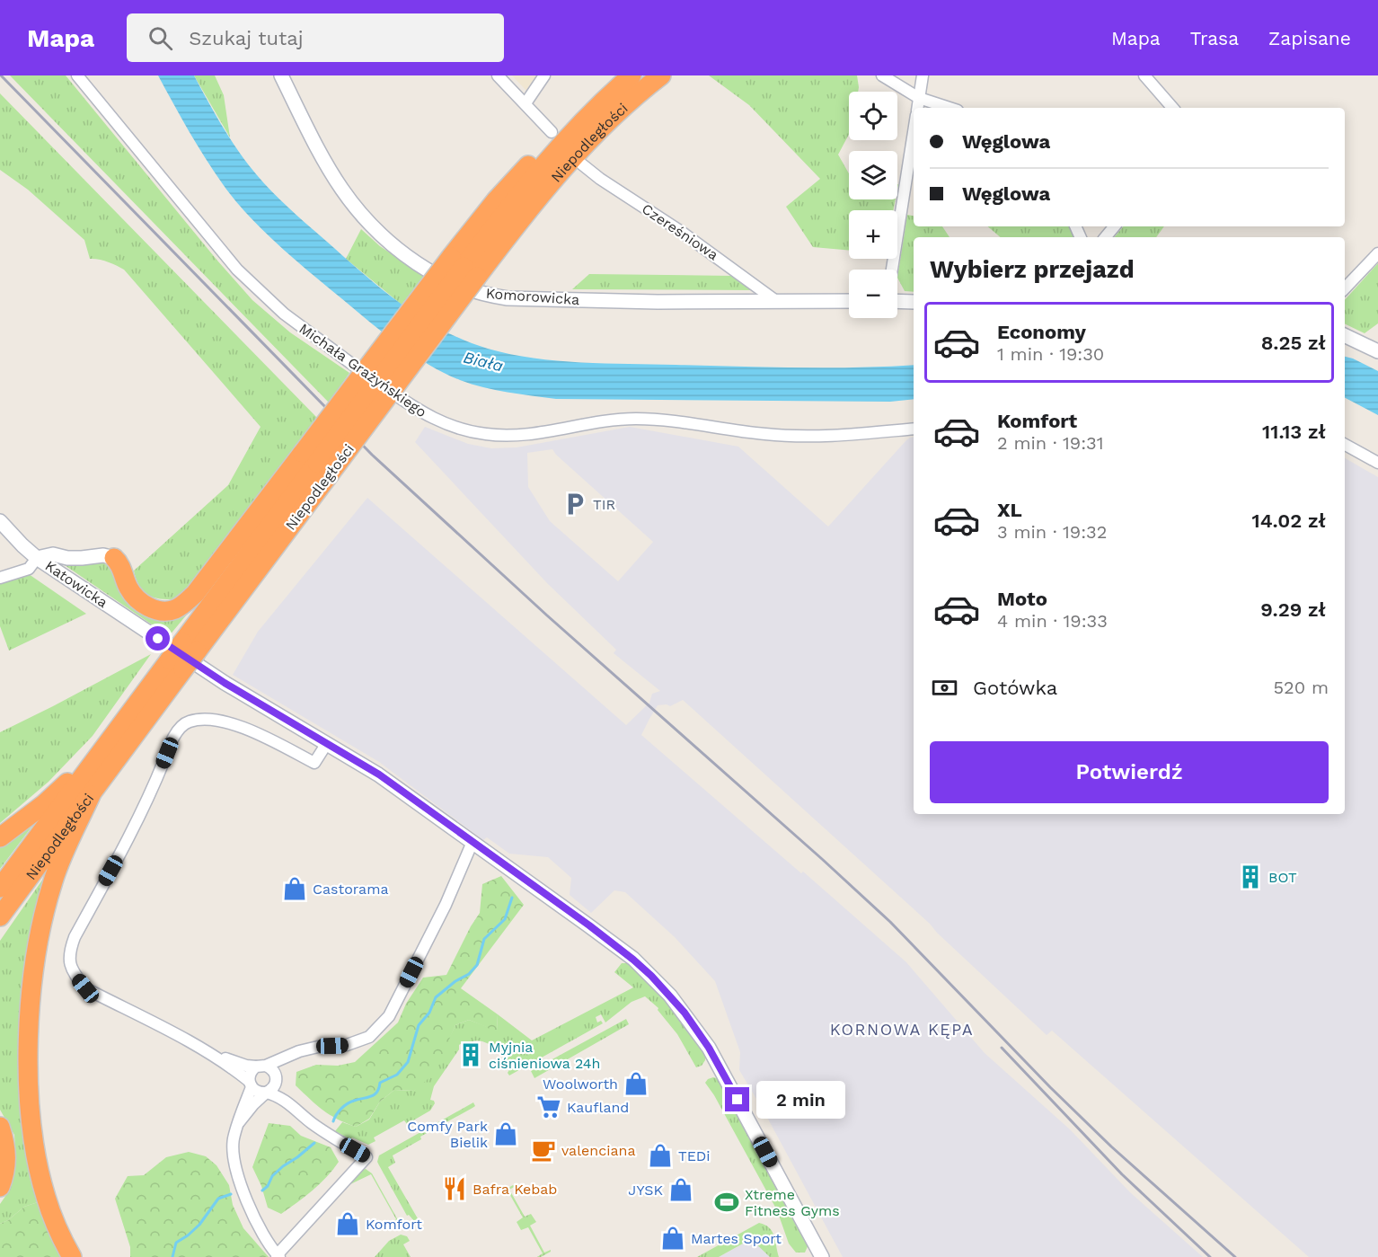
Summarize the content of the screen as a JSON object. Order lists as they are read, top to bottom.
{
  "streets": {
    "highway": ["Niepodległości"],
    "street": [
      "Czereśniowa",
      "Komorowicka",
      "Michała Grażyńskiego",
      "Katowicka"
    ]
  },
  "crossings": [
    ["Czereśniowa", "Komorowicka"]
  ],
  "districts": ["KORNOWA KĘPA"],
  "water": ["Biała"],
  "places": {
    "parking": ["TIR"],
    "building": ["BOT", "Myjnia ciśnieniowa 24h"],
    "shop": [
      "Castorama",
      "Woolworth",
      "Comfy Park Bielik",
      "TEDi",
      "JYSK",
      "Komfort",
      "Martes Sport"
    ],
    "supermarket": ["Kaufland"],
    "cafe": ["valenciana"],
    "restaurant": ["Bafra Kebab"],
    "sports": ["Xtreme Fitness Gyms"]
  },
  "page": {
    "header": "Mapa",
    "search": "Szukaj tutaj",
    "nav": ["Mapa", "Trasa", "Zapisane"],
    "map_buttons": ["+", "−"],
    "banner": ["Węglowa", "Węglowa"],
    "heading": "Wybierz przejazd",
    "list": [
      {
        "name": "Economy",
        "note": "1 min · 19:30",
        "value": "8.25 zł"
      },
      {
        "name": "Komfort",
        "note": "2 min · 19:31",
        "value": "11.13 zł"
      },
      {
        "name": "XL",
        "note": "3 min · 19:32",
        "value": "14.02 zł"
      },
      {
        "name": "Moto",
        "note": "4 min · 19:33",
        "value": "9.29 zł"
      }
    ],
    "pay": ["Gotówka", "520 m"],
    "buttons": "Potwierdź",
    "bubble": "2 min"
  }
}
